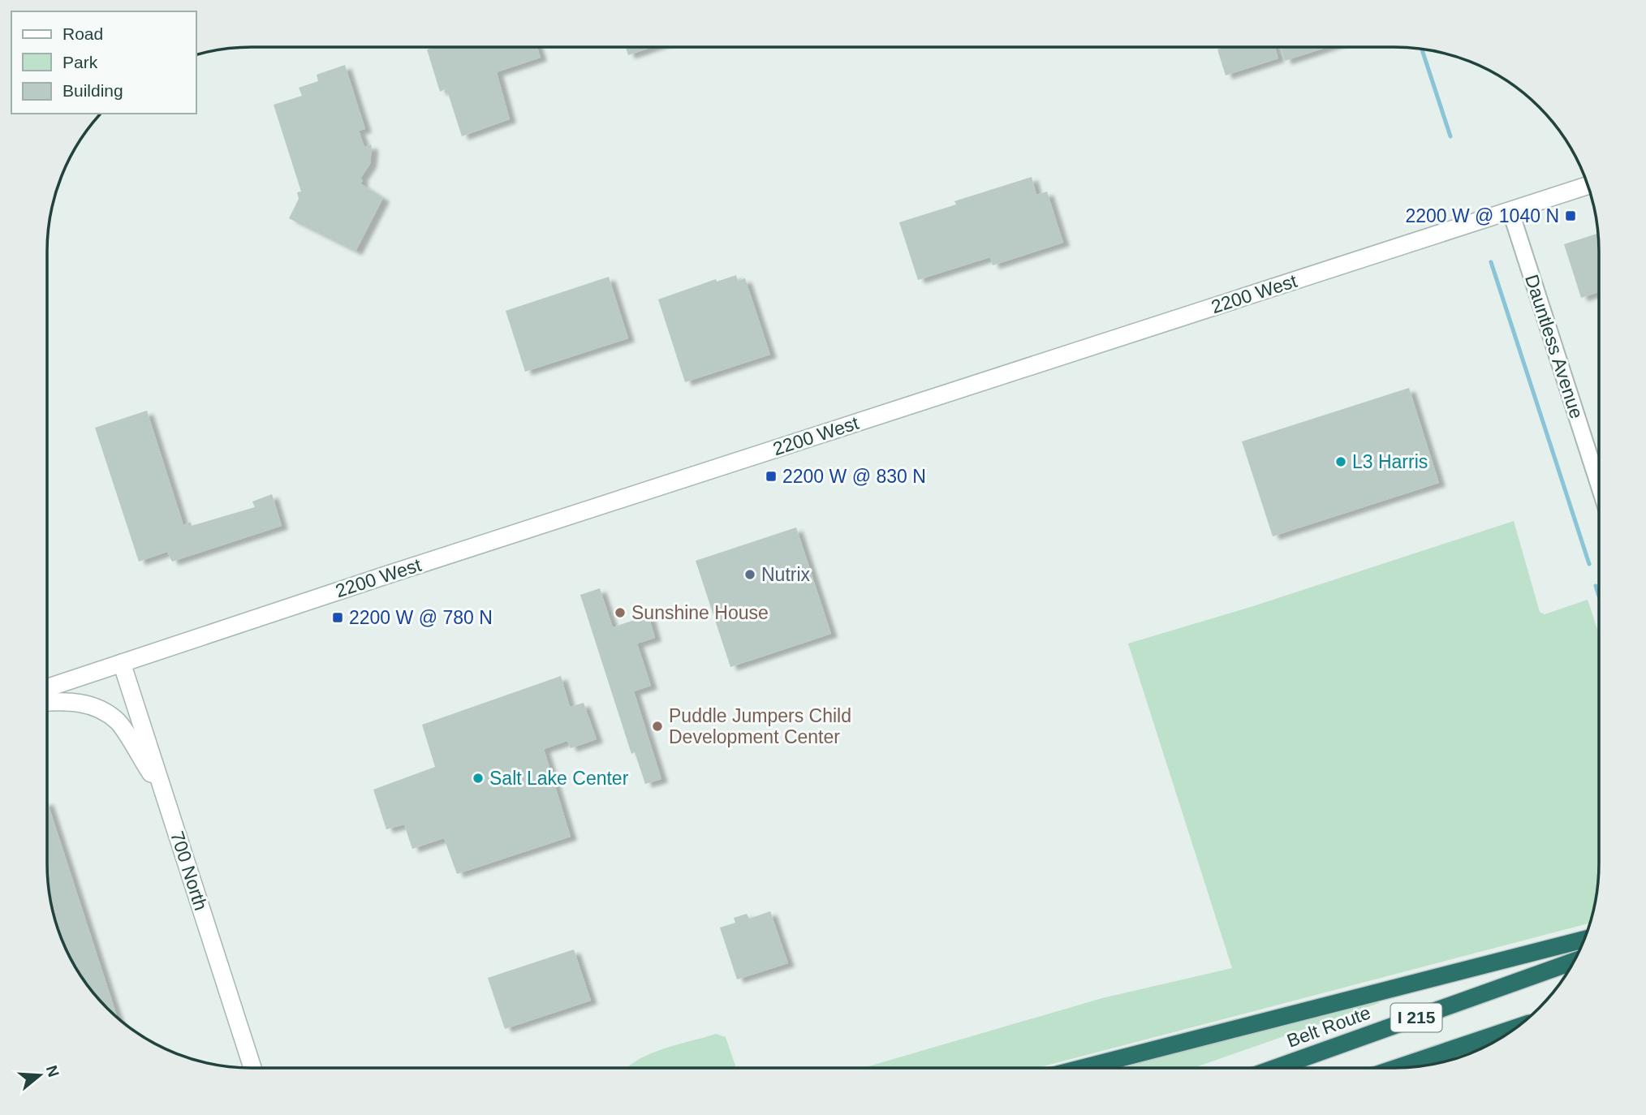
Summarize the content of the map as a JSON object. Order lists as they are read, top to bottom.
{
  "streets": {
    "highway": ["I 215", "Belt Route"],
    "street": ["2200 West", "Dauntless Avenue", "700 North"]
  },
  "crossings": [
    ["2200 West", "Dauntless Avenue"],
    ["2200 West", "700 North"]
  ],
  "places": {
    "transit": ["2200 W @ 1040 N", "2200 W @ 830 N", "2200 W @ 780 N"],
    "other": [
      "L3 Harris",
      "Nutrix",
      "Sunshine House",
      "Puddle Jumpers Child Development Center",
      "Salt Lake Center"
    ]
  },
  "legend": ["Road", "Park", "Building"],
  "north": "right"
}
